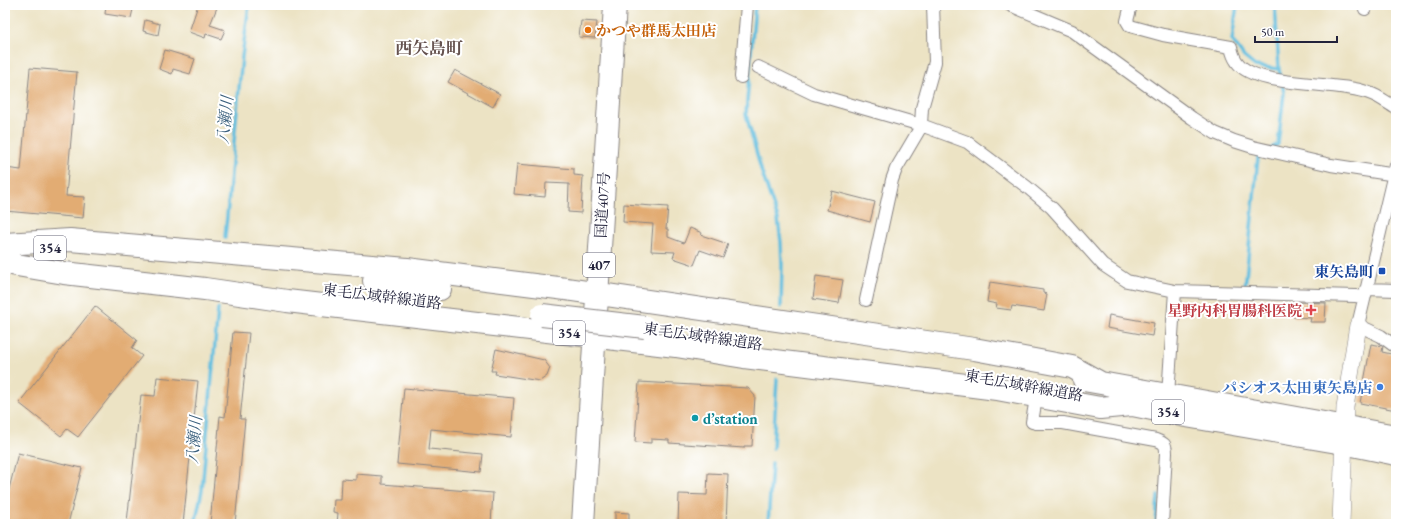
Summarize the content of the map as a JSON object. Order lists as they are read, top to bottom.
{
  "streets": {
    "highway": [
      "国道407号",
      "354",
      "407",
      "東毛広域幹線道路"
    ]
  },
  "crossings": [
    ["国道407号", "354"],
    ["354", "東毛広域幹線道路"]
  ],
  "districts": ["西矢島町"],
  "water": ["八瀬川"],
  "places": {
    "other": ["かつや群馬太田店", "パシオス太田東矢島店", "d’station"],
    "transit": ["東矢島町"],
    "health": ["星野内科胃腸科医院"]
  },
  "scale_bar": "50 m"
}
